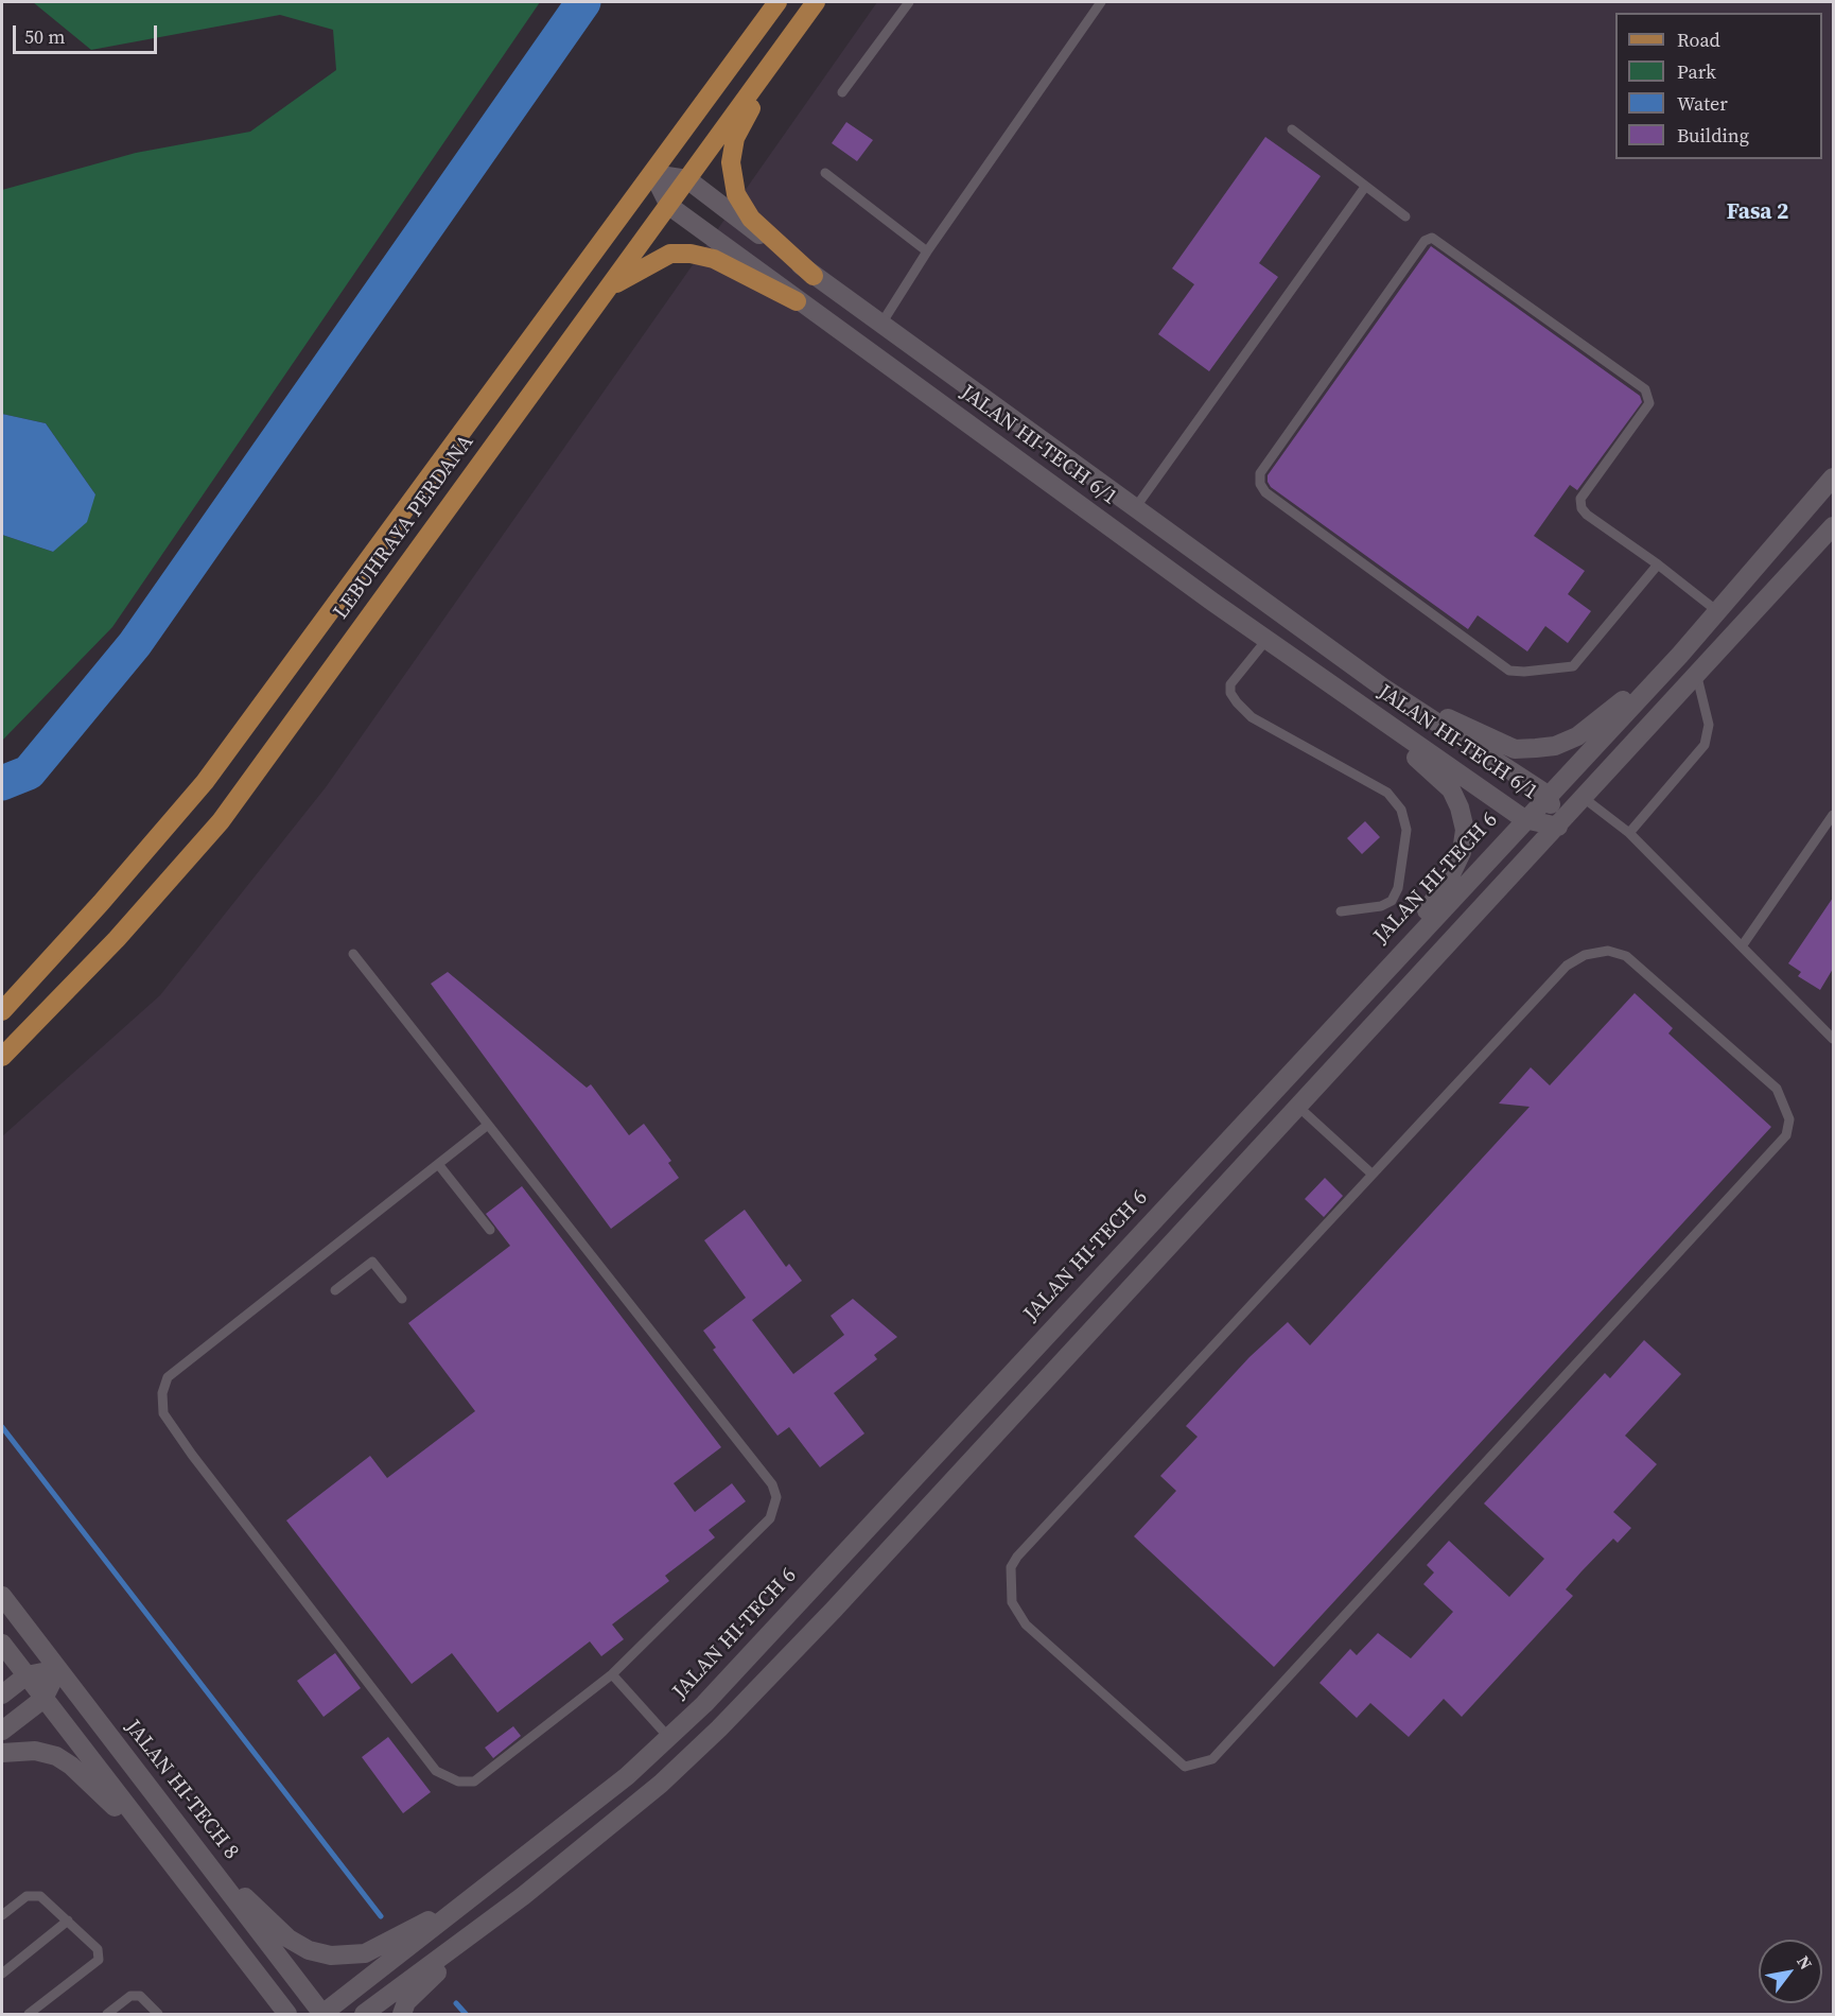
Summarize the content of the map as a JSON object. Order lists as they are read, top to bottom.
{
  "streets": {
    "main road": ["LEBUHRAYA PERDANA"],
    "street": ["JALAN HI-TECH 6/1", "JALAN HI-TECH 6", "JALAN HI-TECH 8"]
  },
  "crossings": [
    ["JALAN HI-TECH 6/1", "LEBUHRAYA PERDANA"],
    ["JALAN HI-TECH 6/1", "JALAN HI-TECH 6"],
    ["JALAN HI-TECH 6", "JALAN HI-TECH 8"]
  ],
  "districts": ["Fasa 2"],
  "legend": [
    "Road",
    "Park",
    "Water",
    "Building"
  ],
  "scale_bar": "50 m",
  "north": "top right"
}
